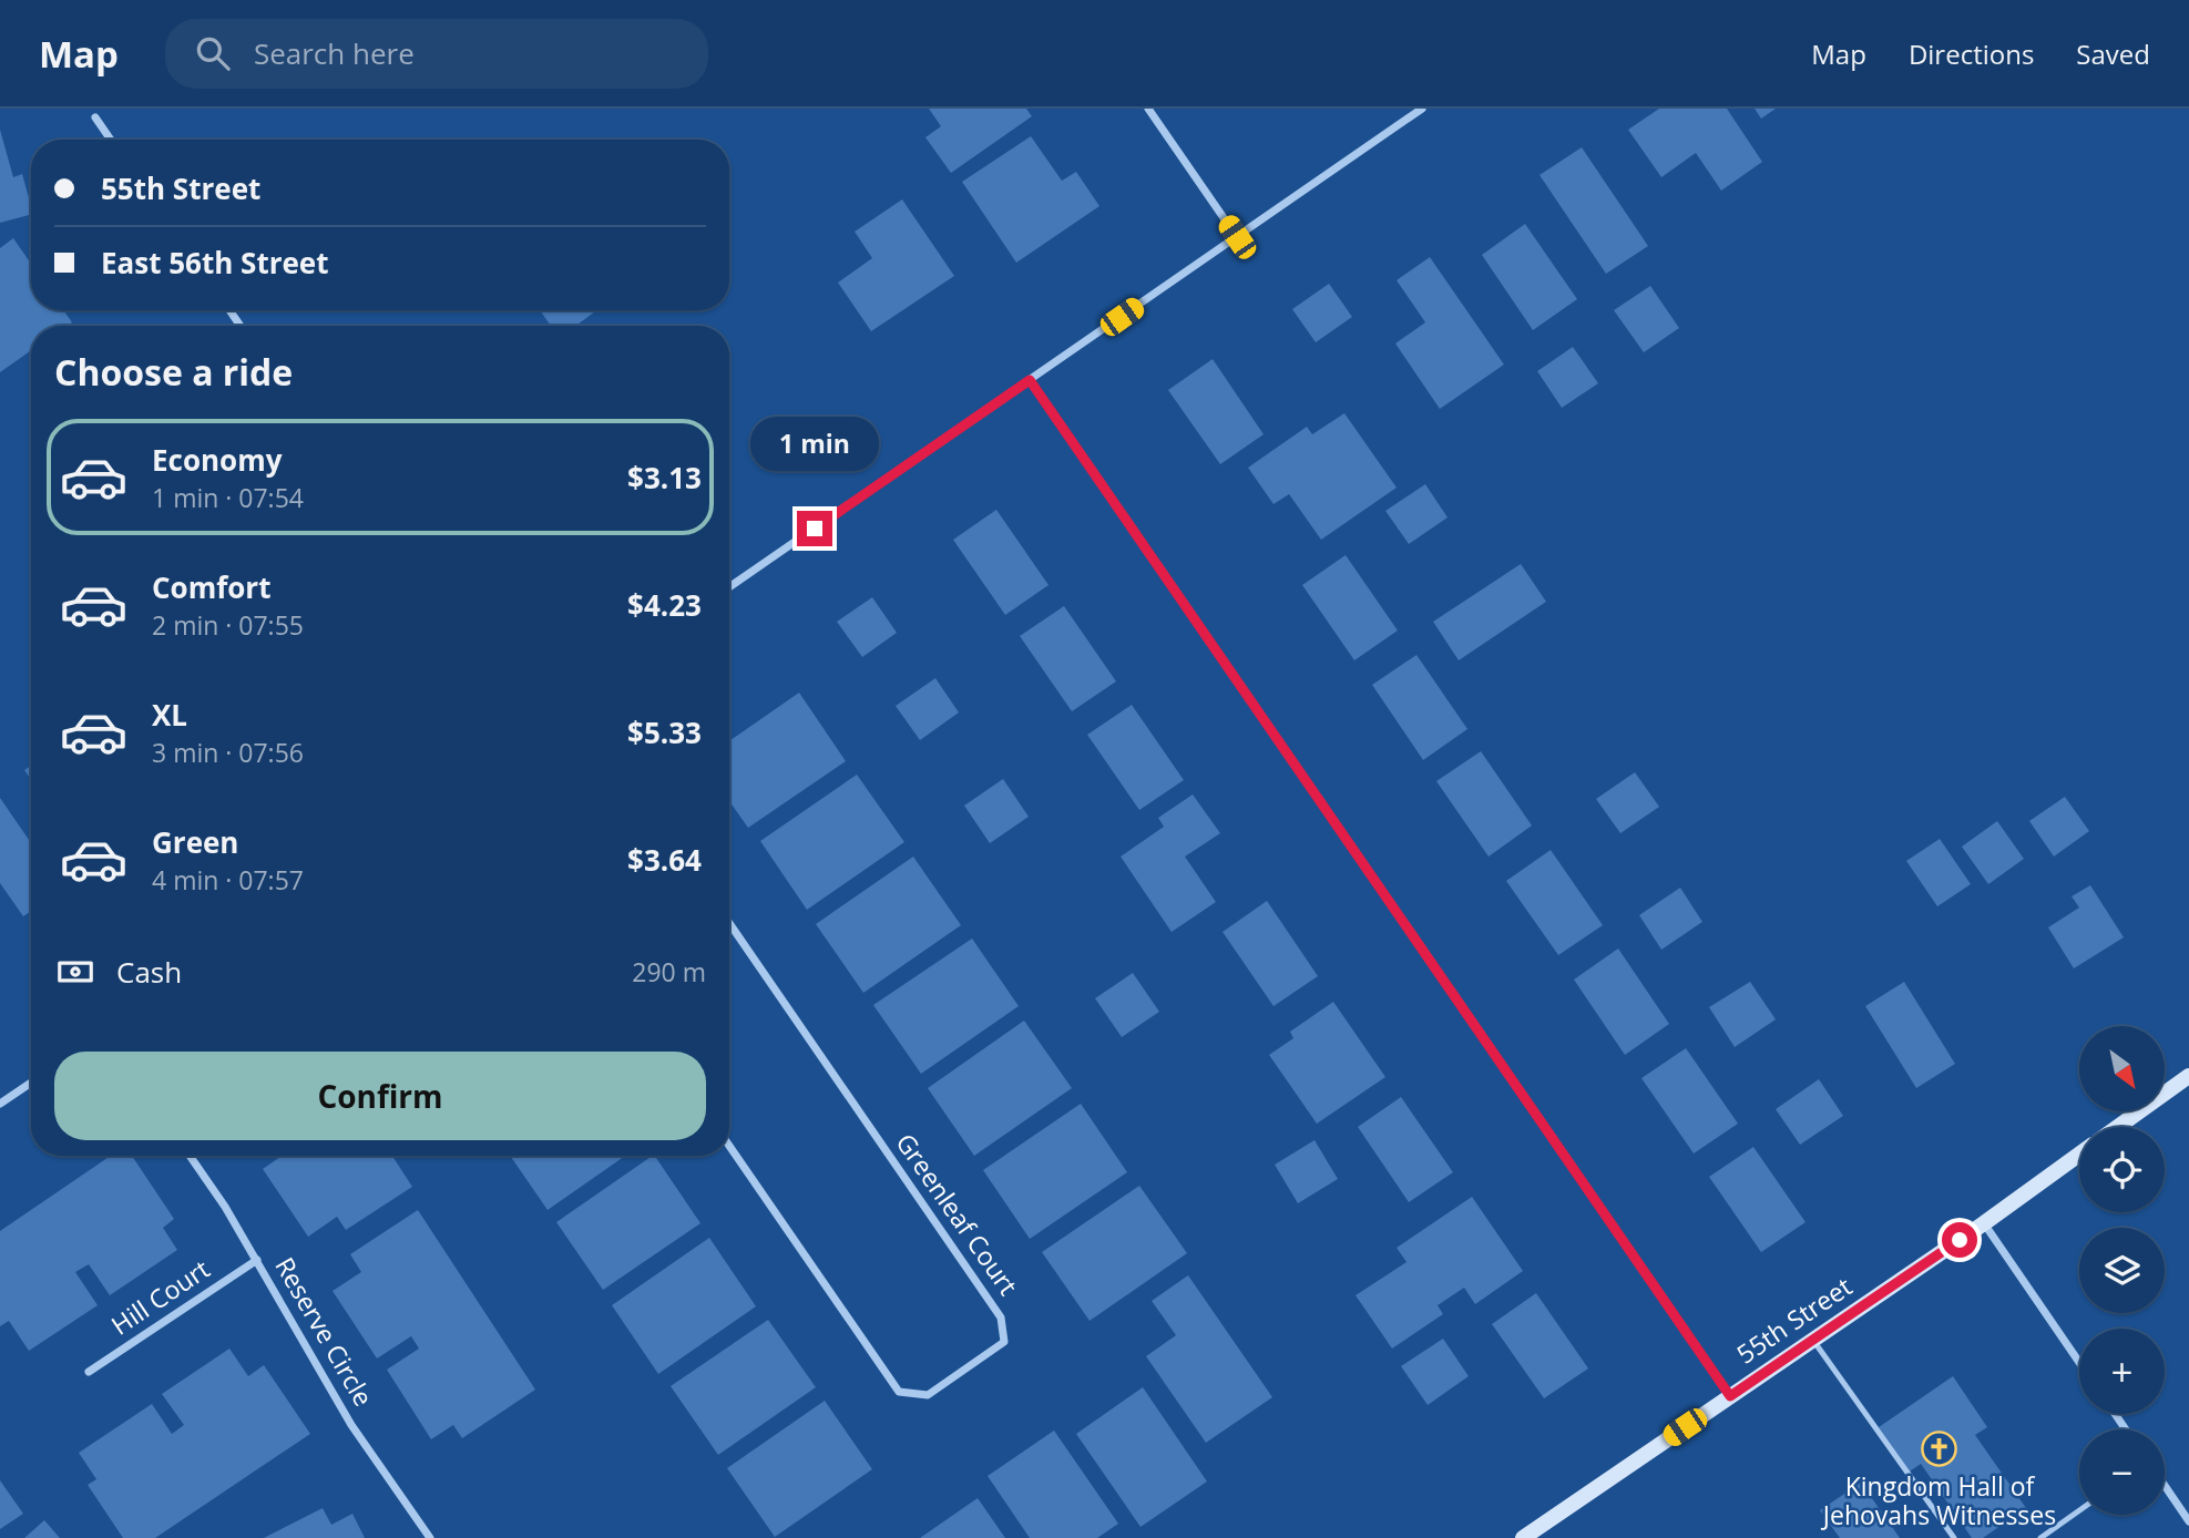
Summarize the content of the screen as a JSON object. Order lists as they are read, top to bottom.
{
  "streets": {
    "main road": ["55th Street"],
    "street": ["Greenleaf Court", "Hill Court", "Reserve Circle"]
  },
  "crossings": [
    ["Hill Court", "Reserve Circle"]
  ],
  "places": {
    "church": ["Kingdom Hall of Jehovahs Witnesses"]
  },
  "north": "bottom right",
  "page": {
    "header": "Map",
    "search": "Search here",
    "nav": ["Map", "Directions", "Saved"],
    "banner": ["55th Street", "East 56th Street"],
    "heading": "Choose a ride",
    "bubble": "1 min",
    "list": [
      {
        "name": "Economy",
        "note": "1 min · 07:54",
        "value": "$3.13"
      },
      {
        "name": "Comfort",
        "note": "2 min · 07:55",
        "value": "$4.23"
      },
      {
        "name": "XL",
        "note": "3 min · 07:56",
        "value": "$5.33"
      },
      {
        "name": "Green",
        "note": "4 min · 07:57",
        "value": "$3.64"
      }
    ],
    "pay": ["Cash", "290 m"],
    "map_buttons": ["+", "−"],
    "buttons": "Confirm"
  }
}
